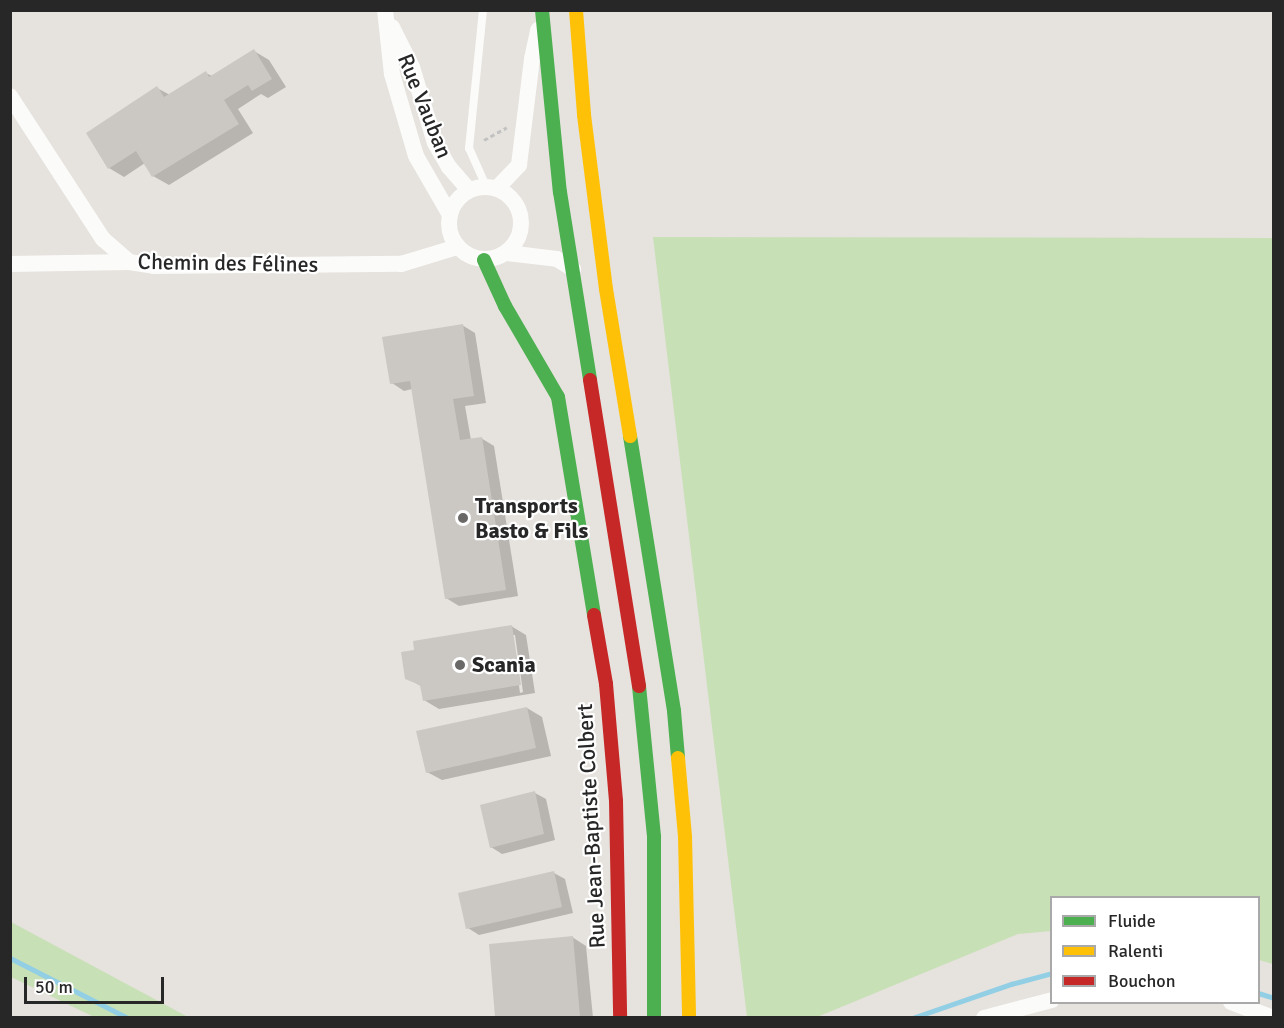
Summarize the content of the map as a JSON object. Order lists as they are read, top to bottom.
{
  "streets": {
    "main road": ["Rue Jean-Baptiste Colbert"],
    "street": ["Rue Vauban", "Chemin des Félines"]
  },
  "crossings": [
    ["Rue Vauban", "Chemin des Félines"],
    ["Rue Vauban", "Rue Jean-Baptiste Colbert"],
    ["Chemin des Félines", "Rue Jean-Baptiste Colbert"]
  ],
  "places": ["Transports Basto & Fils", "Scania"],
  "legend": ["Fluide", "Ralenti", "Bouchon"],
  "scale_bar": "50 m"
}
